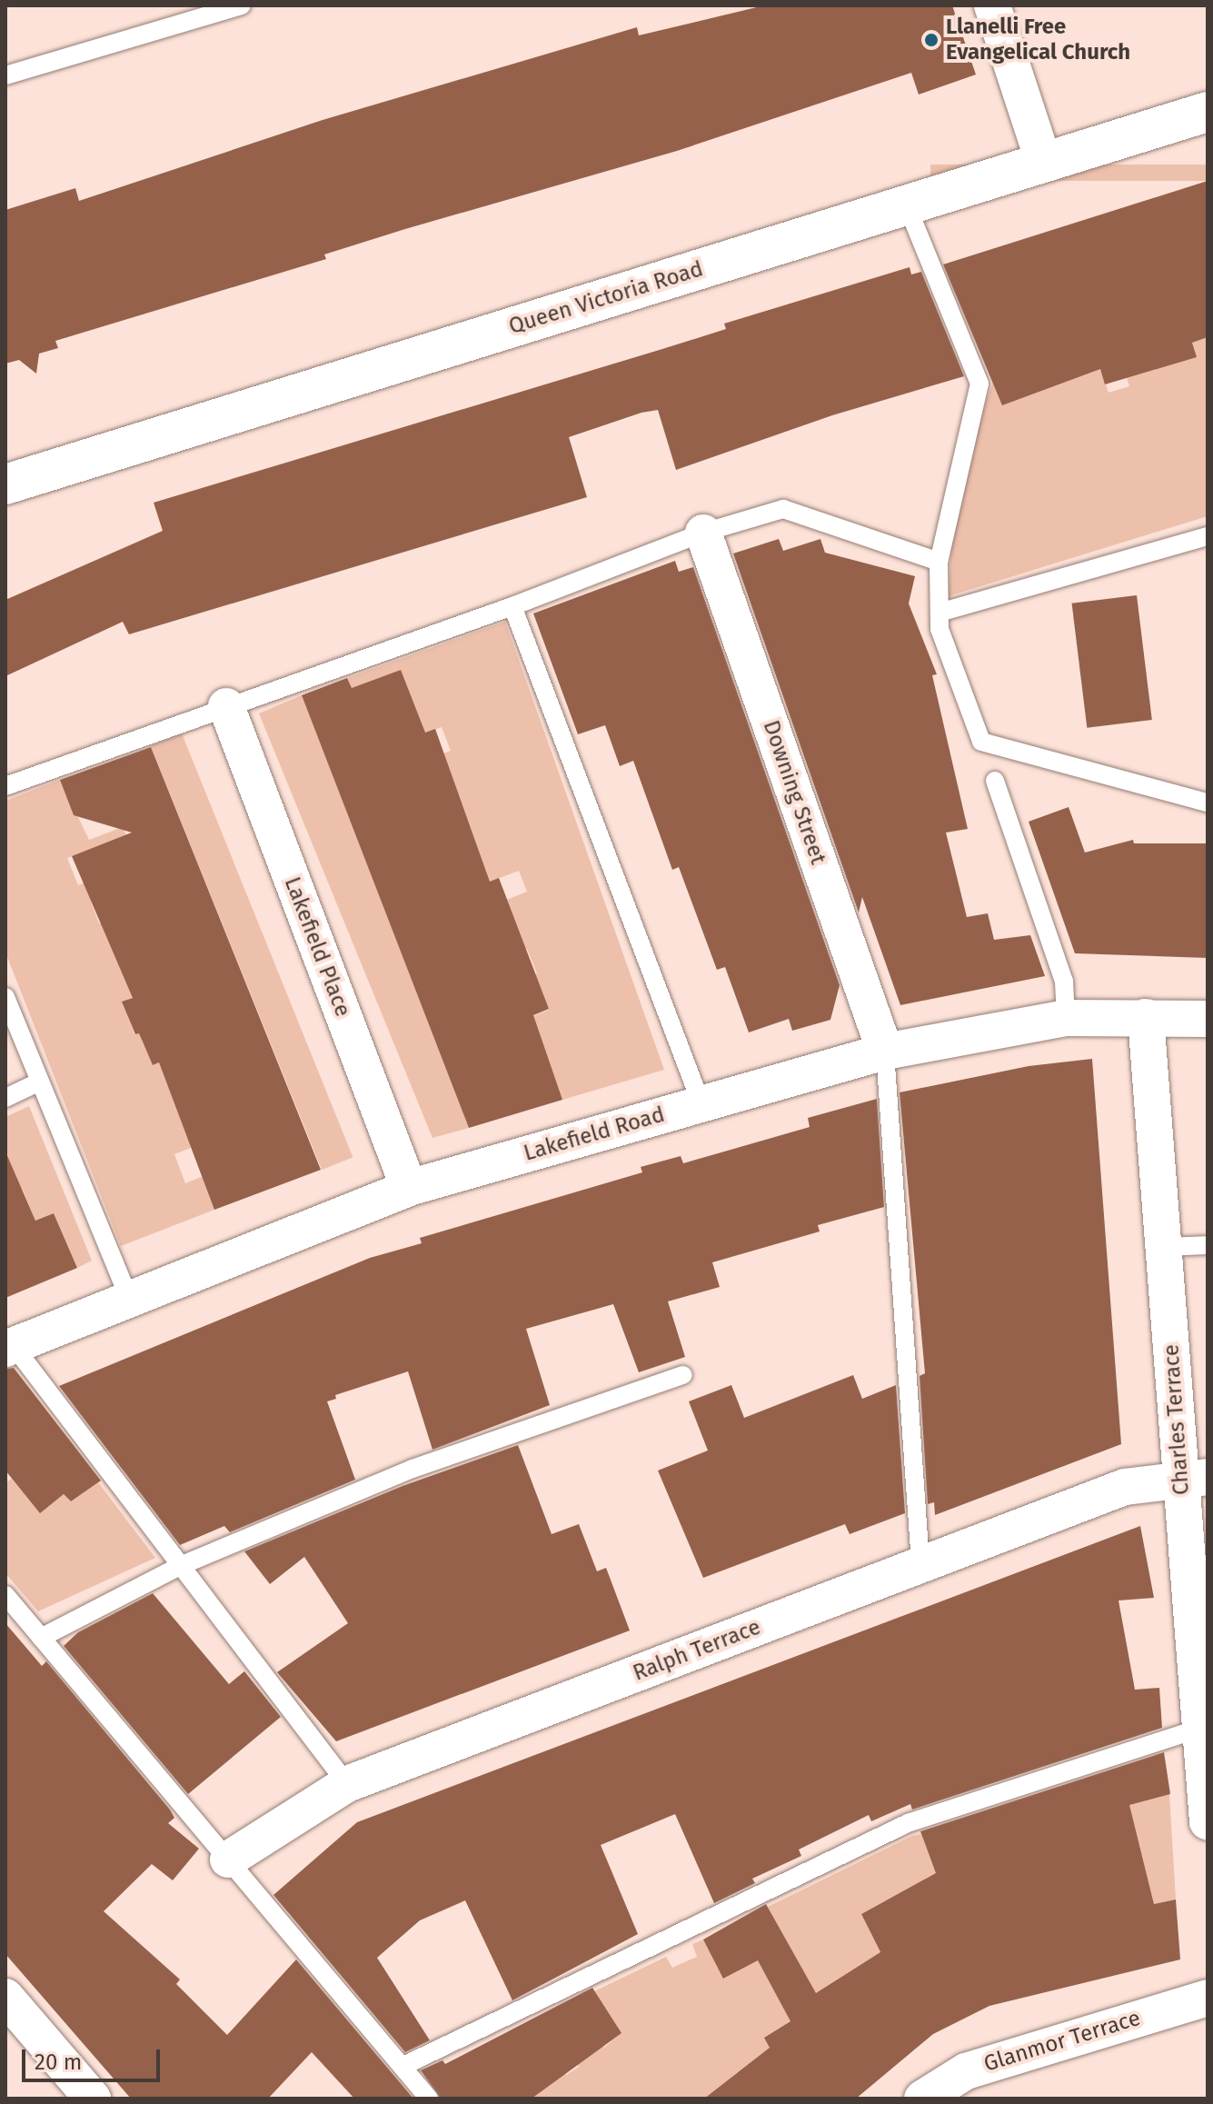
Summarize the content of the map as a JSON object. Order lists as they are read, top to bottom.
{
  "streets": {
    "street": [
      "Queen Victoria Road",
      "Downing Street",
      "Lakefield Place",
      "Lakefield Road",
      "Charles Terrace",
      "Ralph Terrace",
      "Glanmor Terrace"
    ]
  },
  "crossings": [
    ["Downing Street", "Lakefield Road"],
    ["Lakefield Place", "Lakefield Road"],
    ["Lakefield Road", "Charles Terrace"],
    ["Charles Terrace", "Ralph Terrace"]
  ],
  "places": ["Llanelli Free Evangelical Church"],
  "scale_bar": "20 m"
}
